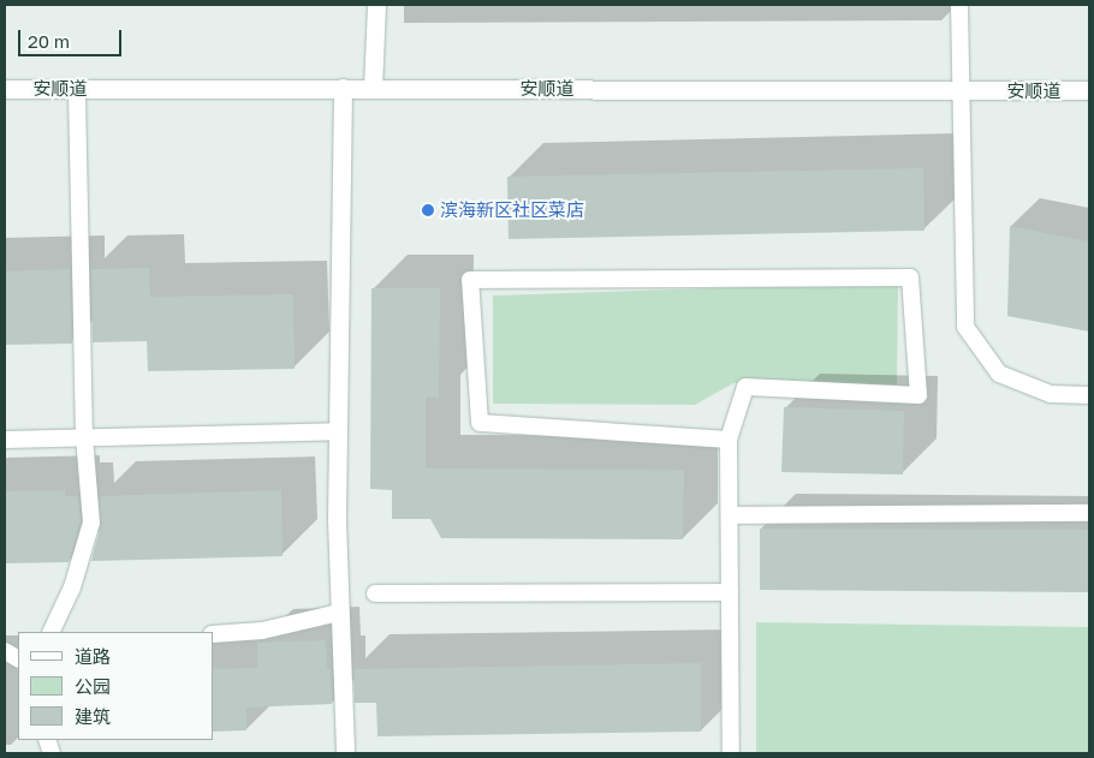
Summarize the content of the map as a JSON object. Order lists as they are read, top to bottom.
{
  "streets": {
    "street": ["安顺道"]
  },
  "places": ["滨海新区社区菜店"],
  "legend": ["道路", "公园", "建筑"],
  "scale_bar": "20 m"
}
